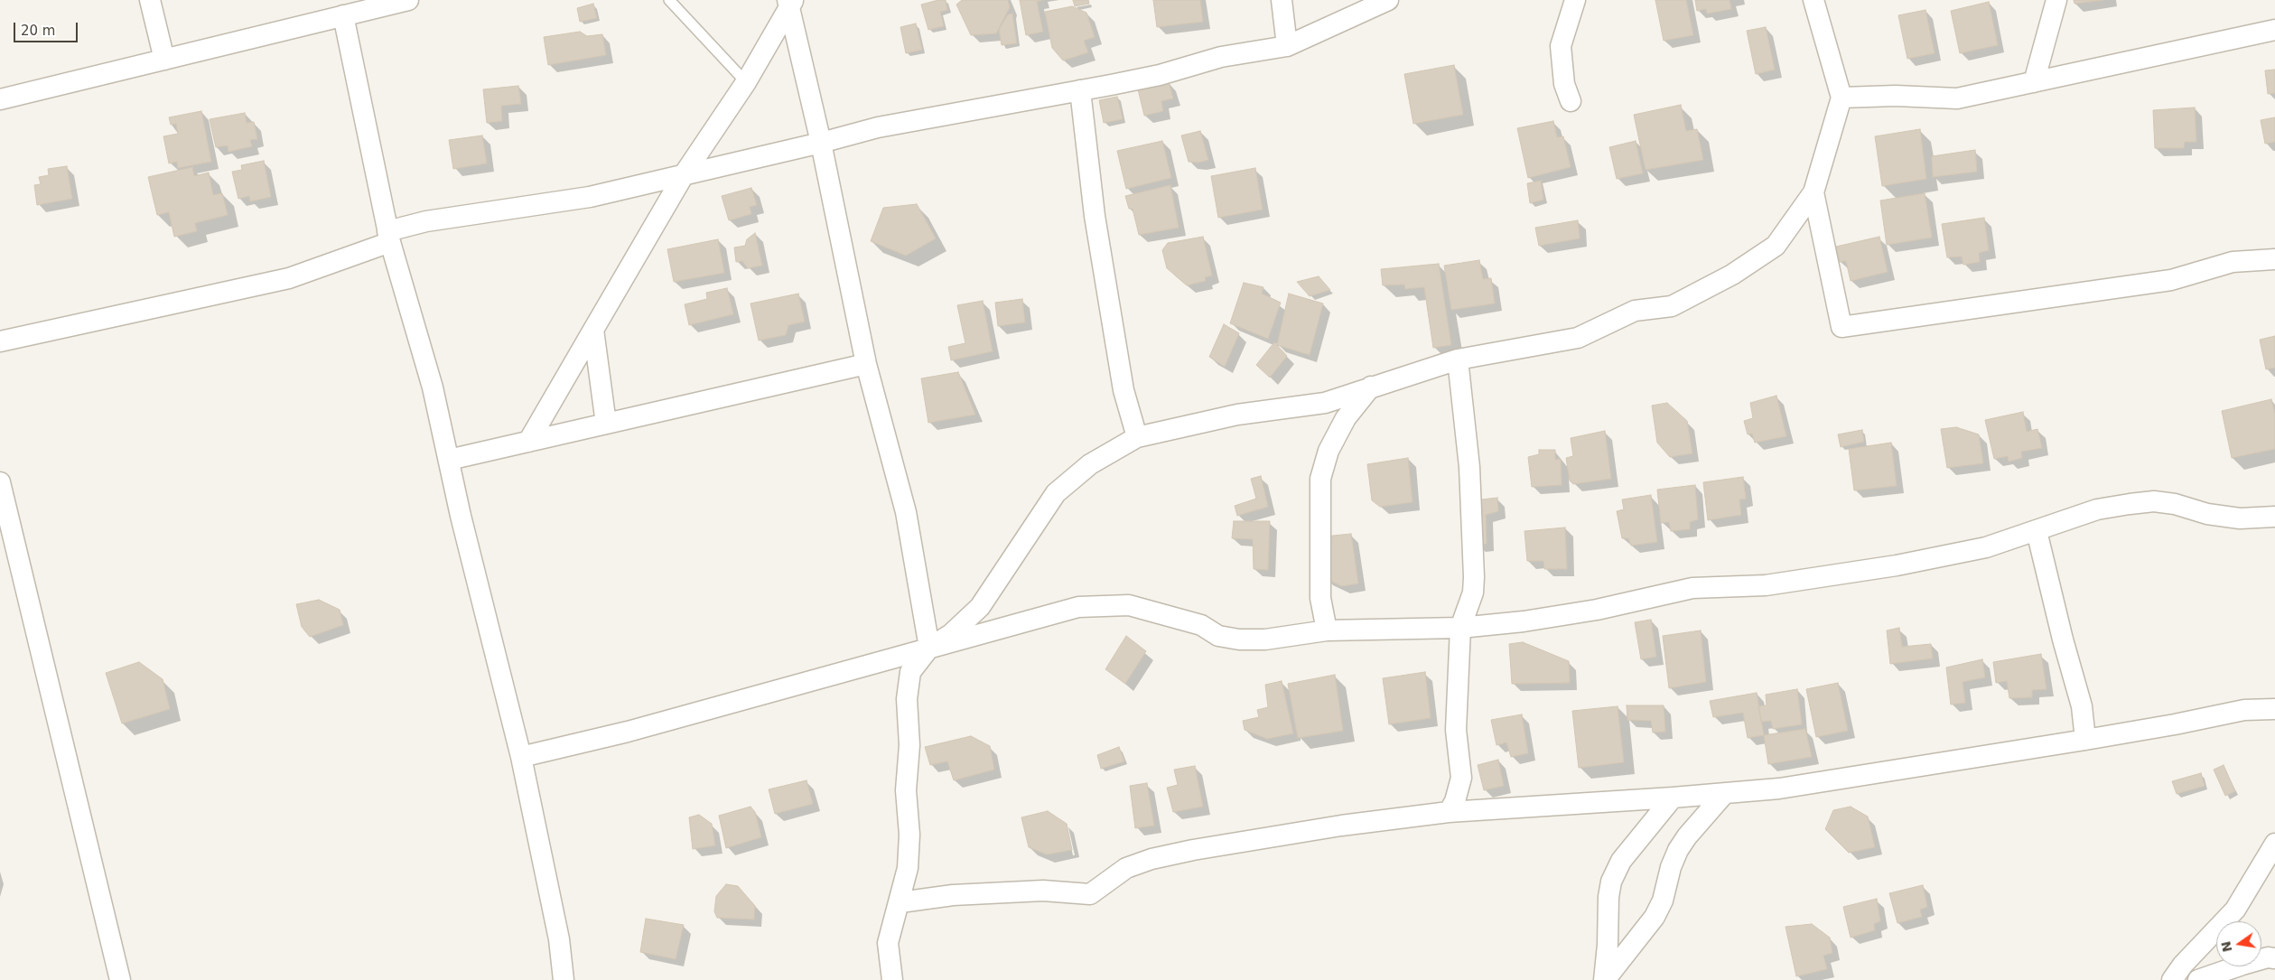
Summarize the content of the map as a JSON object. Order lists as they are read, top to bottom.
{
  "scale_bar": "20 m",
  "north": "left"
}
